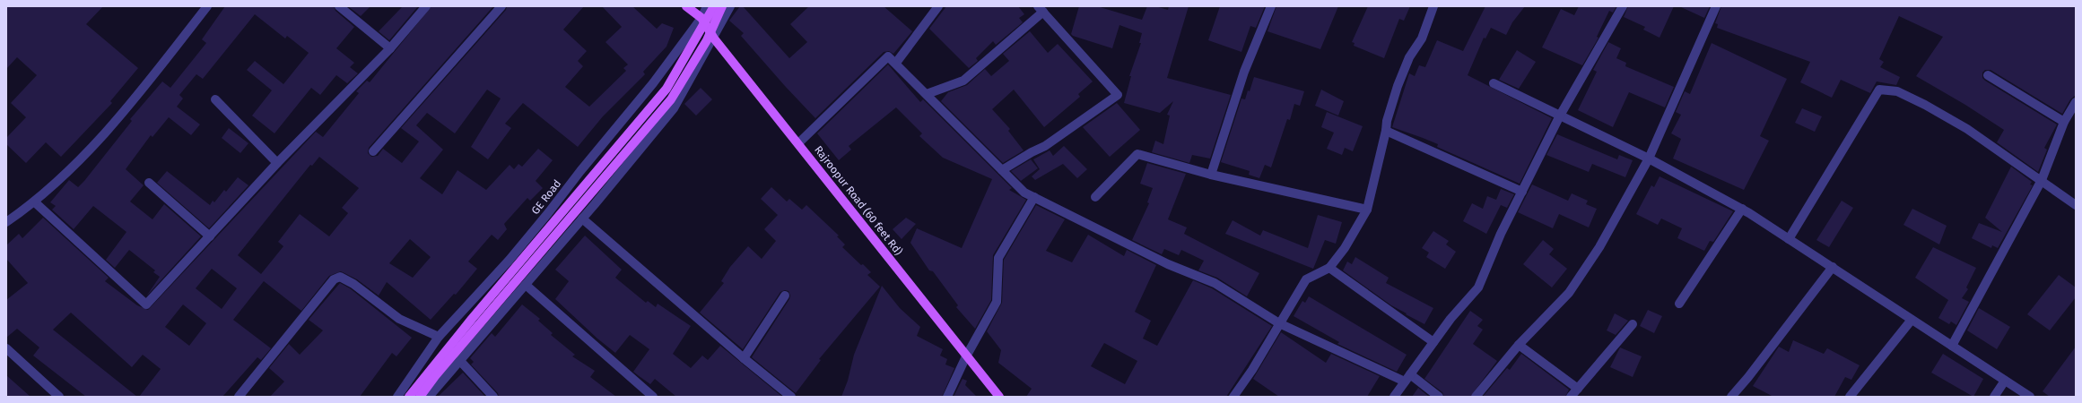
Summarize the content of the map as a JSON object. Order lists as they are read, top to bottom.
{
  "streets": {
    "main road": ["Rajroopur Road (60 feet Rd)"],
    "street": ["GE Road"]
  },
  "crossings": [
    ["GE Road", "Rajroopur Road (60 feet Rd)"]
  ]
}
